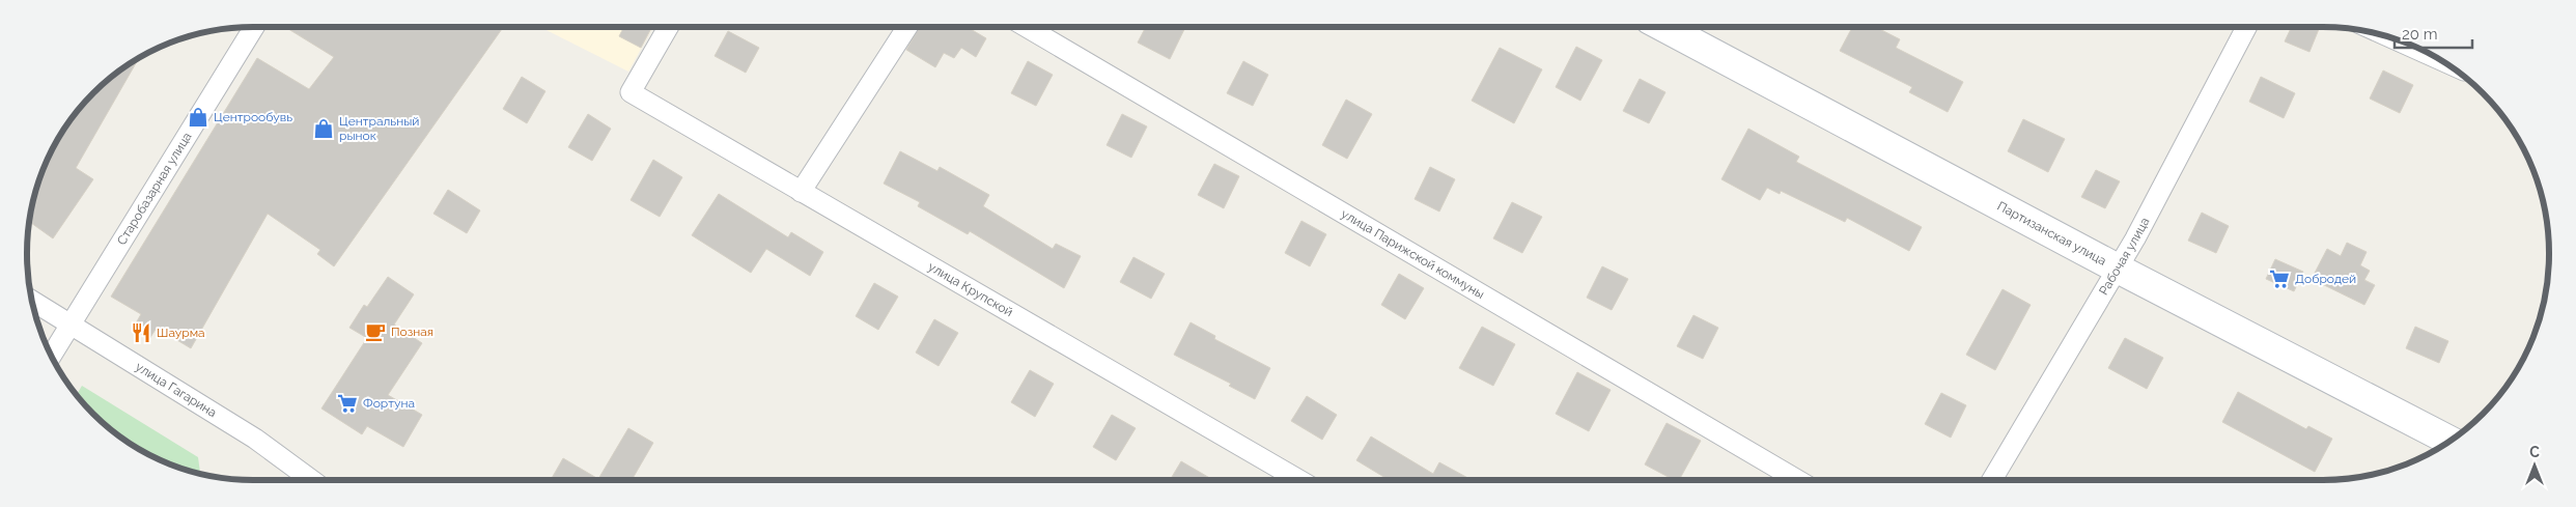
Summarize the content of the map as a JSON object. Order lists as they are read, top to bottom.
{
  "streets": {
    "main road": ["Партизанская улица"],
    "street": [
      "Старобазарная улица",
      "улица Парижской коммуны",
      "Рабочая улица",
      "улица Крупской",
      "улица Гагарина"
    ]
  },
  "crossings": [
    ["Старобазарная улица", "улица Гагарина"],
    ["Партизанская улица", "Рабочая улица"]
  ],
  "places": {
    "shop": ["Центрообувь", "Центральный рынок"],
    "supermarket": ["Добродей", "Фортуна"],
    "cafe": ["Позная"],
    "restaurant": ["Шаурма"]
  },
  "scale_bar": "20 m",
  "north": "top"
}
